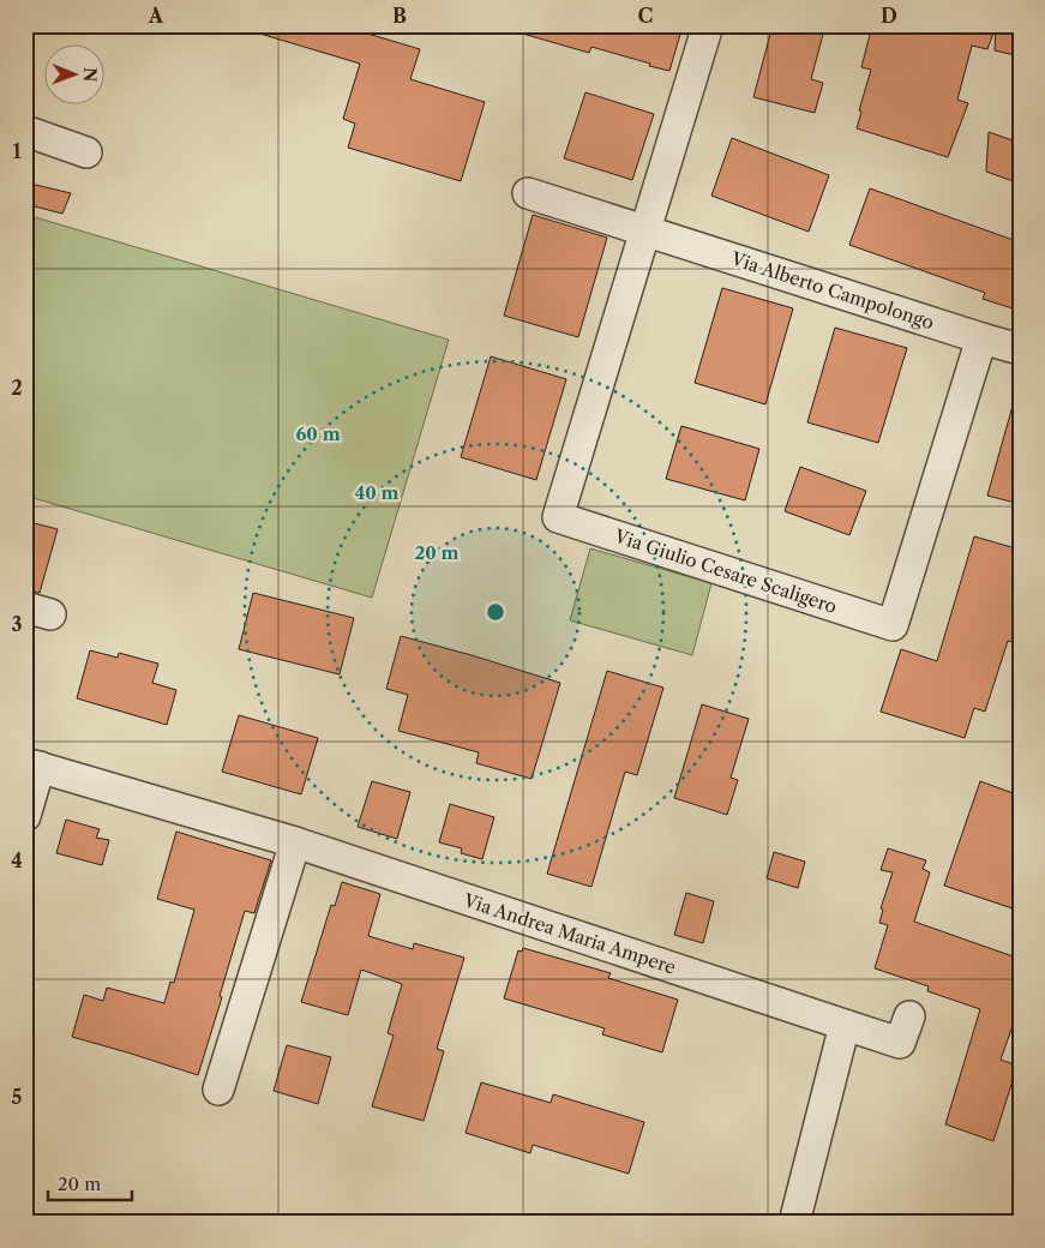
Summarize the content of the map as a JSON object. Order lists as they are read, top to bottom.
{
  "streets": {
    "street": ["Via Alberto Campolongo", "Via Giulio Cesare Scaligero", "Via Andrea Maria Ampere"]
  },
  "crossings": [
    ["Via Alberto Campolongo", "Via Giulio Cesare Scaligero"]
  ],
  "scale_bar": "20 m",
  "north": "right",
  "grid": {
    "columns": [
      "A",
      "B",
      "C",
      "D"
    ],
    "rows": [
      "1",
      "2",
      "3",
      "4",
      "5"
    ]
  },
  "rings": ["60 m", "40 m", "20 m"]
}
